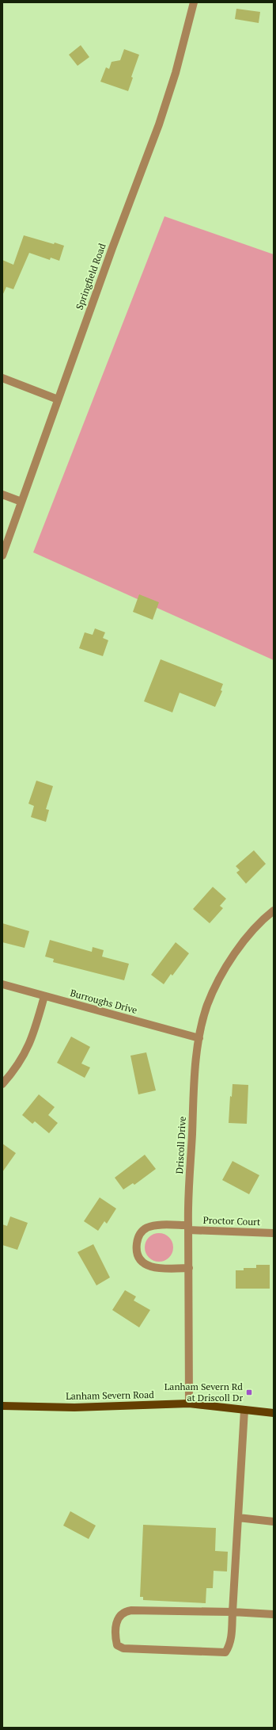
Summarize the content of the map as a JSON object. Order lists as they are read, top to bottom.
{
  "streets": {
    "main road": ["Lanham Severn Road"],
    "street": [
      "Springfield Road",
      "Burroughs Drive",
      "Driscoll Drive",
      "Proctor Court"
    ]
  },
  "crossings": [
    ["Burroughs Drive", "Driscoll Drive"],
    ["Driscoll Drive", "Proctor Court"],
    ["Driscoll Drive", "Lanham Severn Road"]
  ],
  "places": {
    "transit": ["Lanham Severn Rd at Driscoll Dr"]
  }
}
